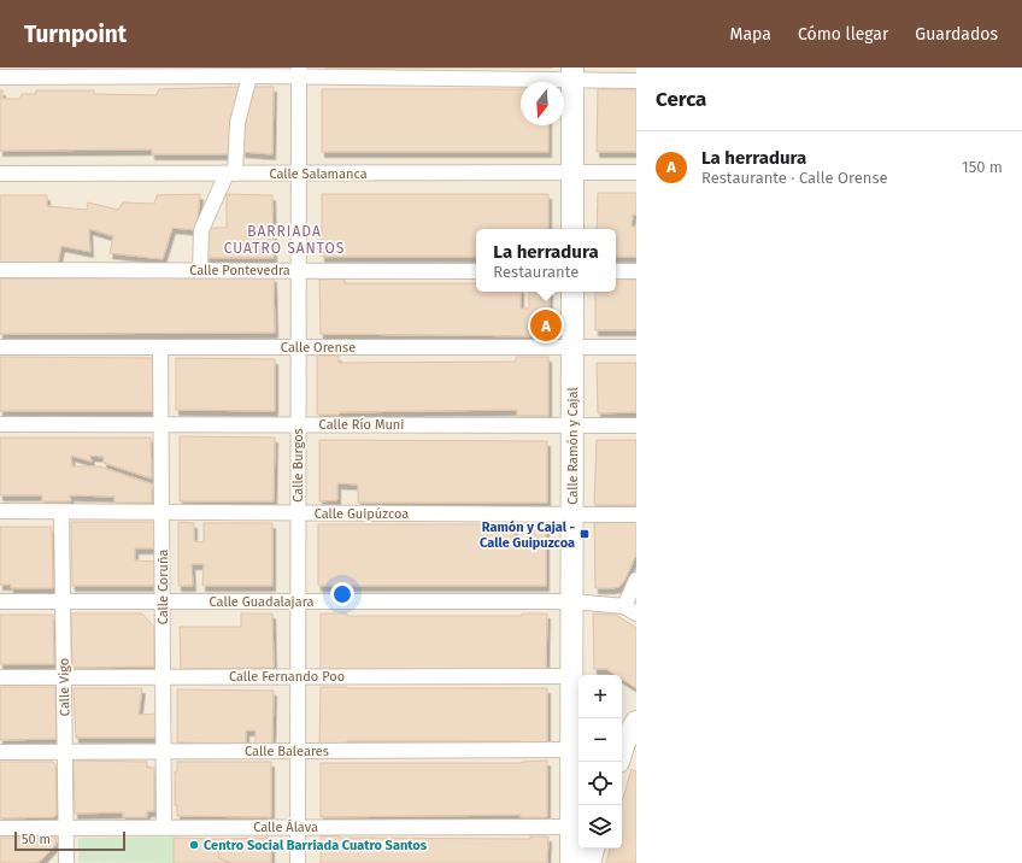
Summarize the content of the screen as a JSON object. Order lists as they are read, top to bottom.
{
  "streets": {
    "main road": ["Calle Ramón y Cajal"],
    "street": [
      "Calle Salamanca",
      "Calle Pontevedra",
      "Calle Orense",
      "Calle Río Muni",
      "Calle Burgos",
      "Calle Guipúzcoa",
      "Calle Coruña",
      "Calle Guadalajara",
      "Calle Fernando Poo",
      "Calle Vigo",
      "Calle Baleares",
      "Calle Álava"
    ]
  },
  "crossings": [
    ["Calle Salamanca", "Calle Burgos"],
    ["Calle Pontevedra", "Calle Burgos"],
    ["Calle Orense", "Calle Ramón y Cajal"],
    ["Calle Orense", "Calle Burgos"],
    ["Calle Orense", "Calle Coruña"],
    ["Calle Río Muni", "Calle Ramón y Cajal"],
    ["Calle Río Muni", "Calle Burgos"],
    ["Calle Río Muni", "Calle Coruña"],
    ["Calle Ramón y Cajal", "Calle Guipúzcoa"],
    ["Calle Ramón y Cajal", "Calle Guadalajara"],
    ["Calle Ramón y Cajal", "Calle Fernando Poo"],
    ["Calle Ramón y Cajal", "Calle Baleares"],
    ["Calle Ramón y Cajal", "Calle Álava"],
    ["Calle Burgos", "Calle Guipúzcoa"],
    ["Calle Burgos", "Calle Guadalajara"],
    ["Calle Burgos", "Calle Fernando Poo"],
    ["Calle Burgos", "Calle Baleares"],
    ["Calle Burgos", "Calle Álava"],
    ["Calle Guipúzcoa", "Calle Coruña"],
    ["Calle Guipúzcoa", "Calle Vigo"],
    ["Calle Coruña", "Calle Guadalajara"],
    ["Calle Coruña", "Calle Fernando Poo"],
    ["Calle Coruña", "Calle Baleares"],
    ["Calle Coruña", "Calle Álava"],
    ["Calle Guadalajara", "Calle Vigo"],
    ["Calle Fernando Poo", "Calle Vigo"],
    ["Calle Vigo", "Calle Baleares"],
    ["Calle Vigo", "Calle Álava"]
  ],
  "districts": ["BARRIADA CUATRO SANTOS"],
  "places": {
    "transit": ["Ramón y Cajal - Calle Guipuzcoa"],
    "other": ["Centro Social Barriada Cuatro Santos"]
  },
  "scale_bar": "50 m",
  "north": "bottom",
  "page": {
    "header": "Turnpoint",
    "nav": ["Mapa", "Cómo llegar", "Guardados"],
    "heading": "Cerca",
    "list": [
      {
        "mark": "A",
        "name": "La herradura",
        "note": "Restaurante · Calle Orense",
        "value": "150 m"
      }
    ],
    "popup": ["La herradura", "Restaurante"],
    "pins": "A",
    "map_buttons": ["+", "−"],
    "scale": "50 m"
  }
}
